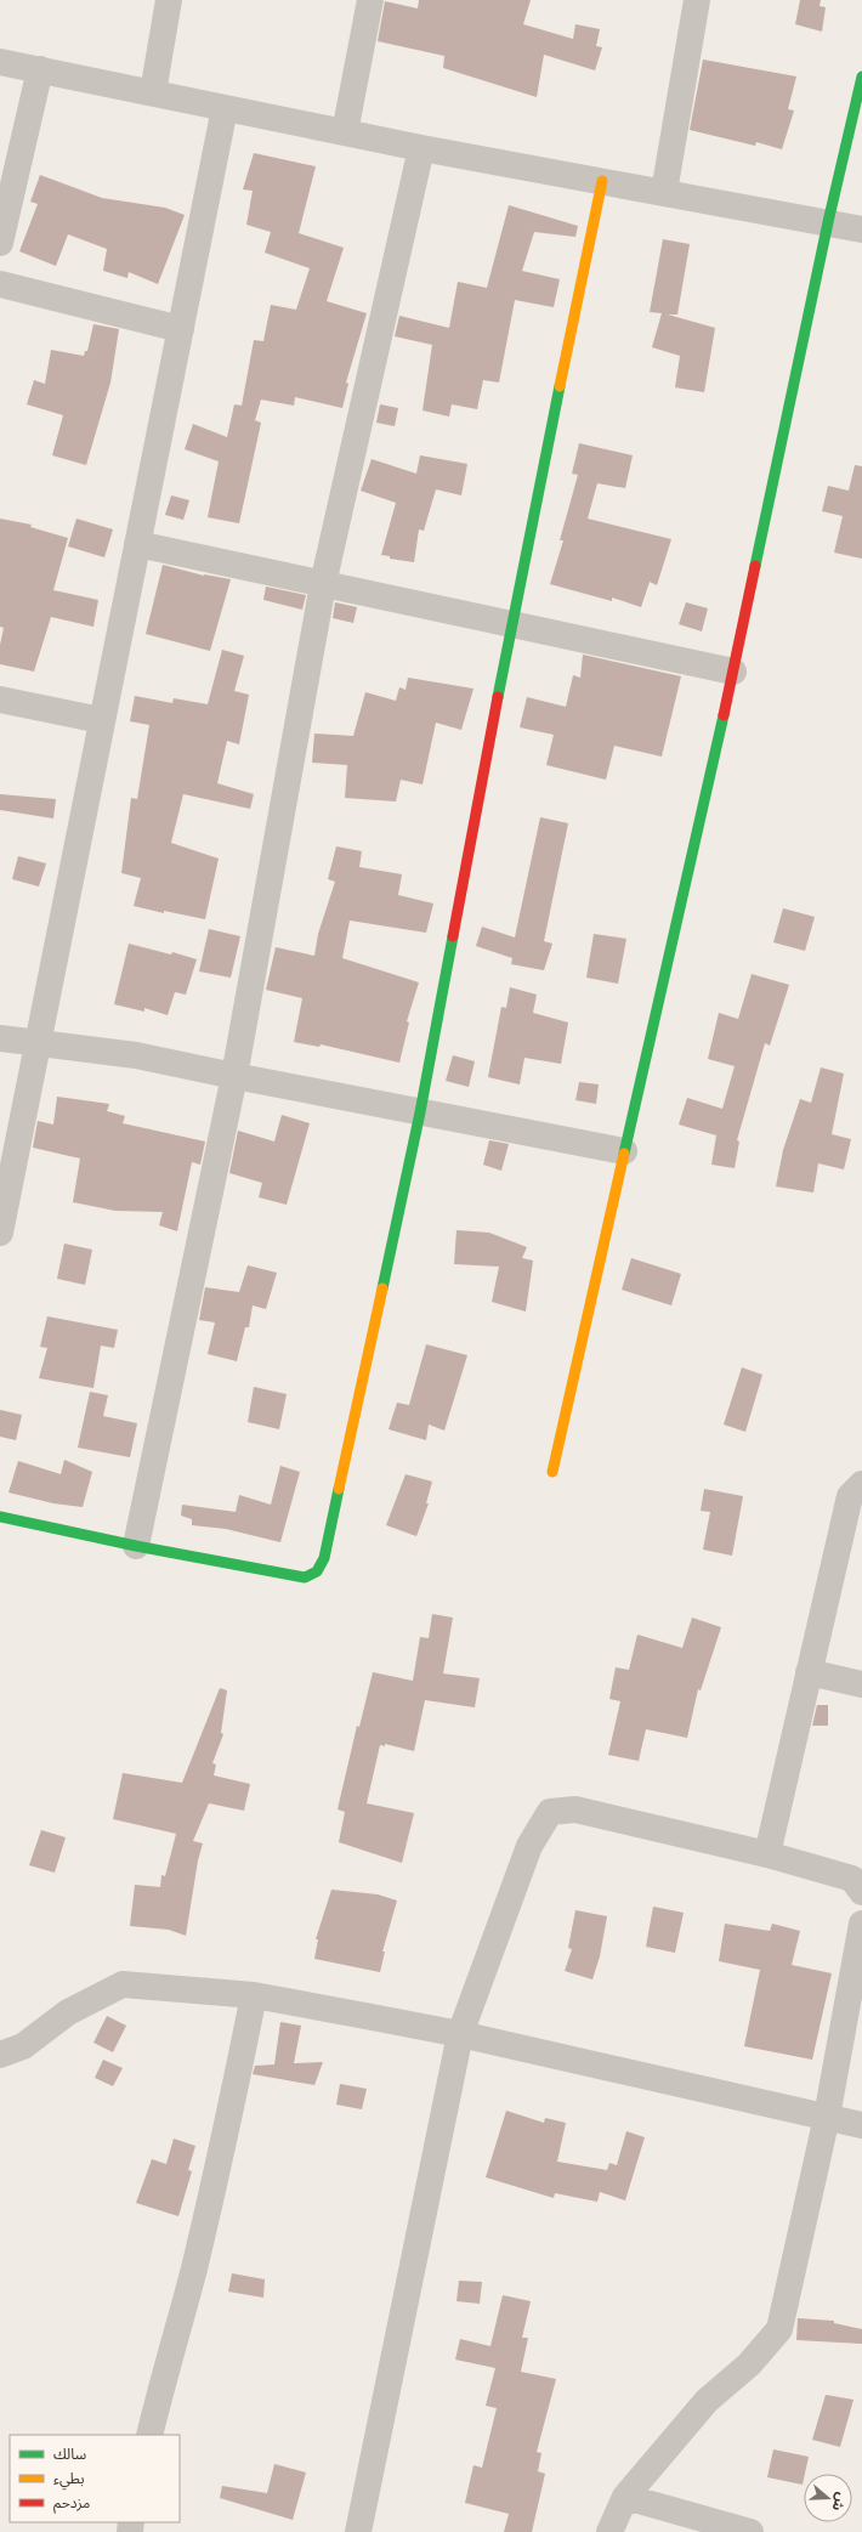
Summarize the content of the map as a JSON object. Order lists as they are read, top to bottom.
{
  "legend": ["سالك", "بطيء", "مزدحم"],
  "north": "right"
}
